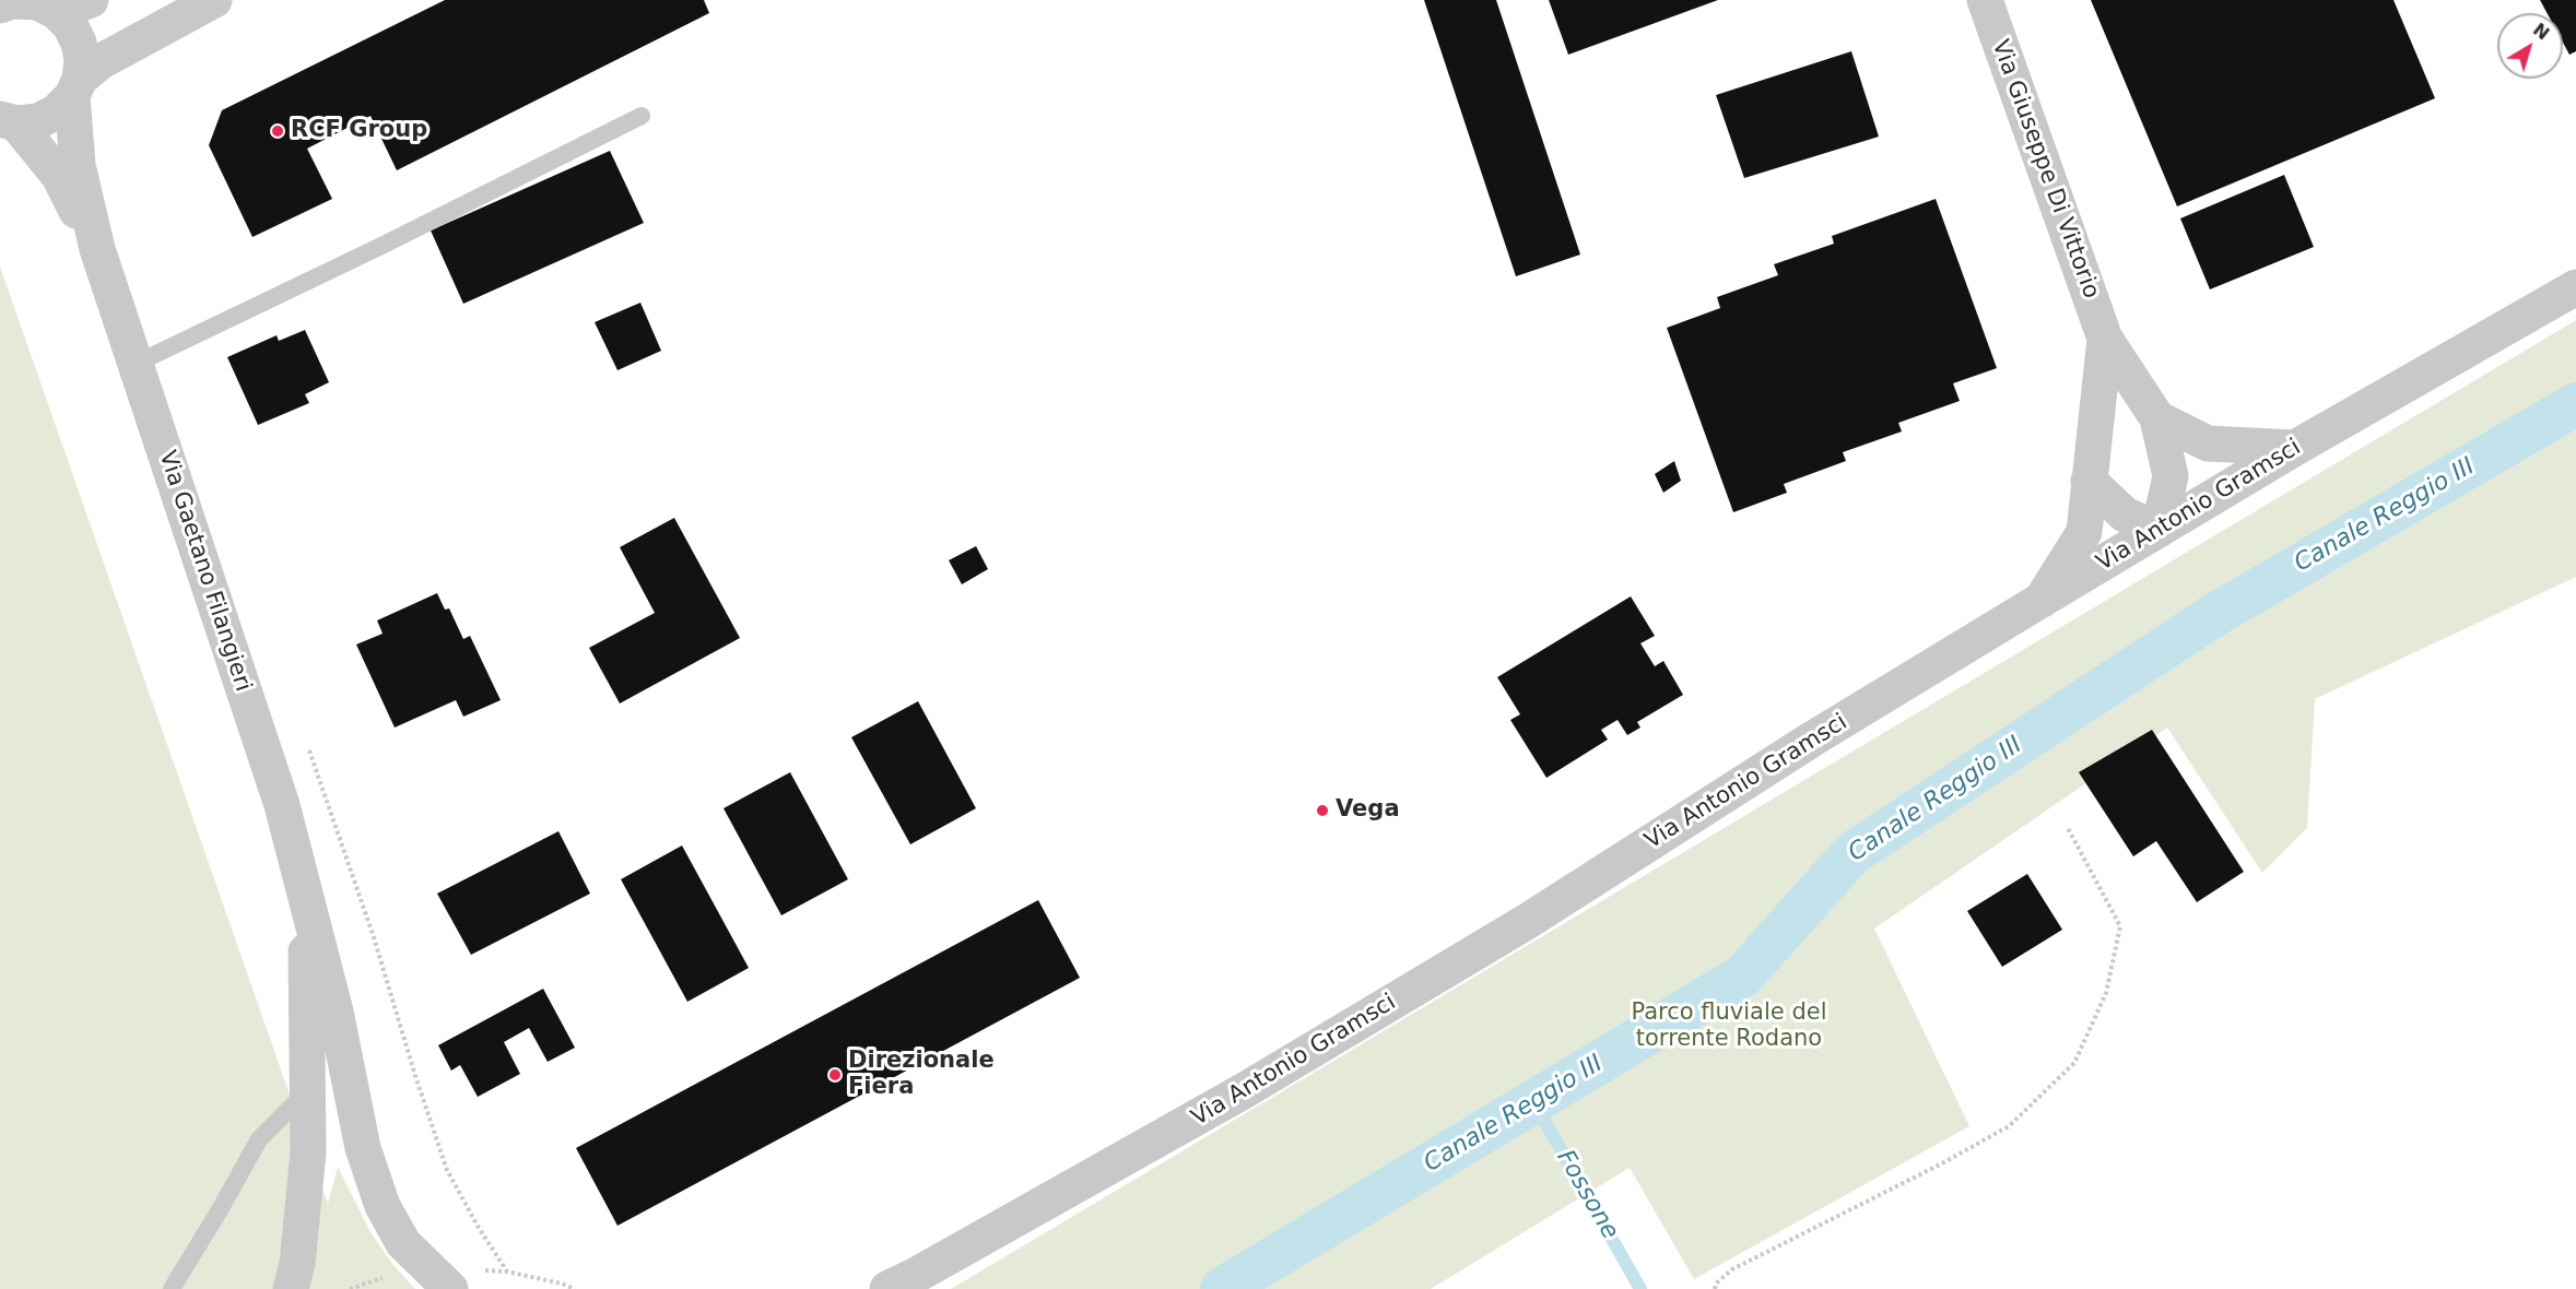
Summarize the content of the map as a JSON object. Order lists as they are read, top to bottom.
{
  "streets": {
    "street": ["Via Giuseppe Di Vittorio", "Via Antonio Gramsci", "Via Gaetano Filangieri"]
  },
  "crossings": [
    ["Via Giuseppe Di Vittorio", "Via Antonio Gramsci"]
  ],
  "water": ["Canale Reggio III", "Fossone"],
  "parks": ["Parco fluviale del torrente Rodano"],
  "places": ["RCF Group", "Vega", "Direzionale Fiera"],
  "north": "top right"
}
